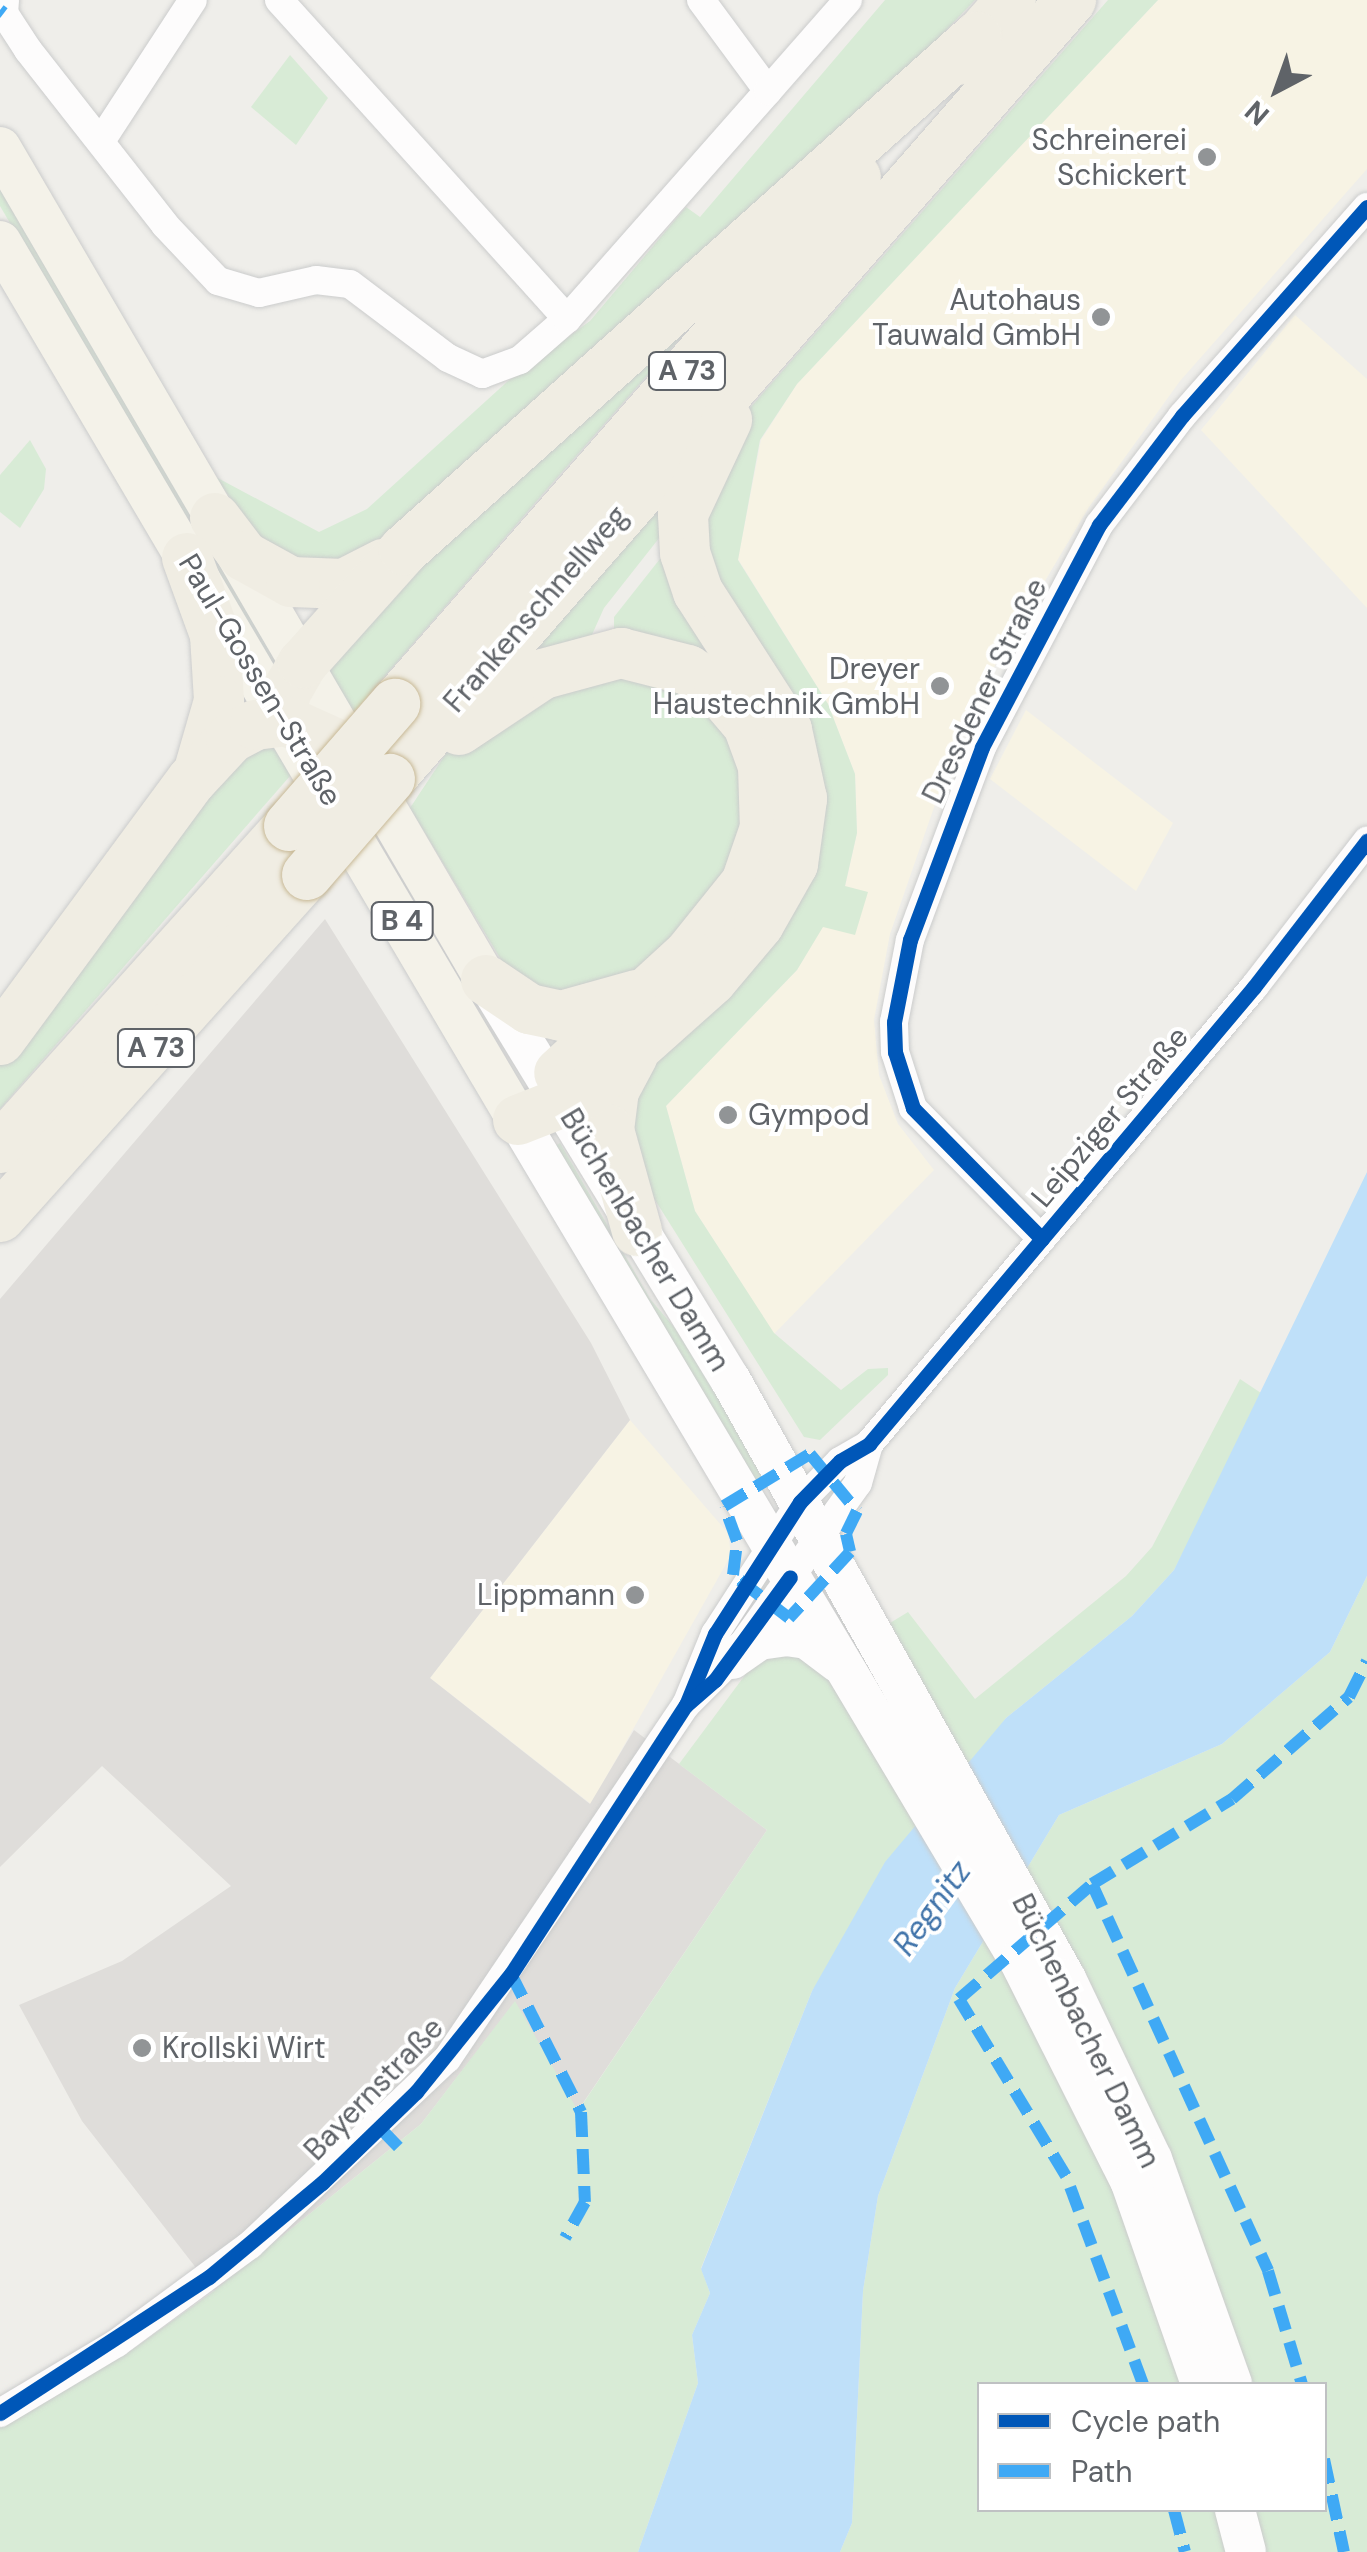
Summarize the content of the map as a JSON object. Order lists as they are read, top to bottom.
{
  "streets": {
    "highway": ["A 73", "Frankenschnellweg"],
    "main road": ["Paul-Gossen-Straße", "B 4", "Büchenbacher Damm"],
    "street": ["Dresdener Straße", "Leipziger Straße", "Bayernstraße"]
  },
  "crossings": [
    ["Paul-Gossen-Straße", "Büchenbacher Damm"],
    ["Dresdener Straße", "Leipziger Straße"],
    ["Leipziger Straße", "Büchenbacher Damm"],
    ["Büchenbacher Damm", "Bayernstraße"]
  ],
  "water": ["Regnitz"],
  "places": [
    "Schreinerei Schickert",
    "Autohaus Tauwald GmbH",
    "Dreyer Haustechnik GmbH",
    "Gympod",
    "Lippmann",
    "Krollski Wirt"
  ],
  "legend": ["Cycle path", "Path"],
  "north": "bottom left"
}
